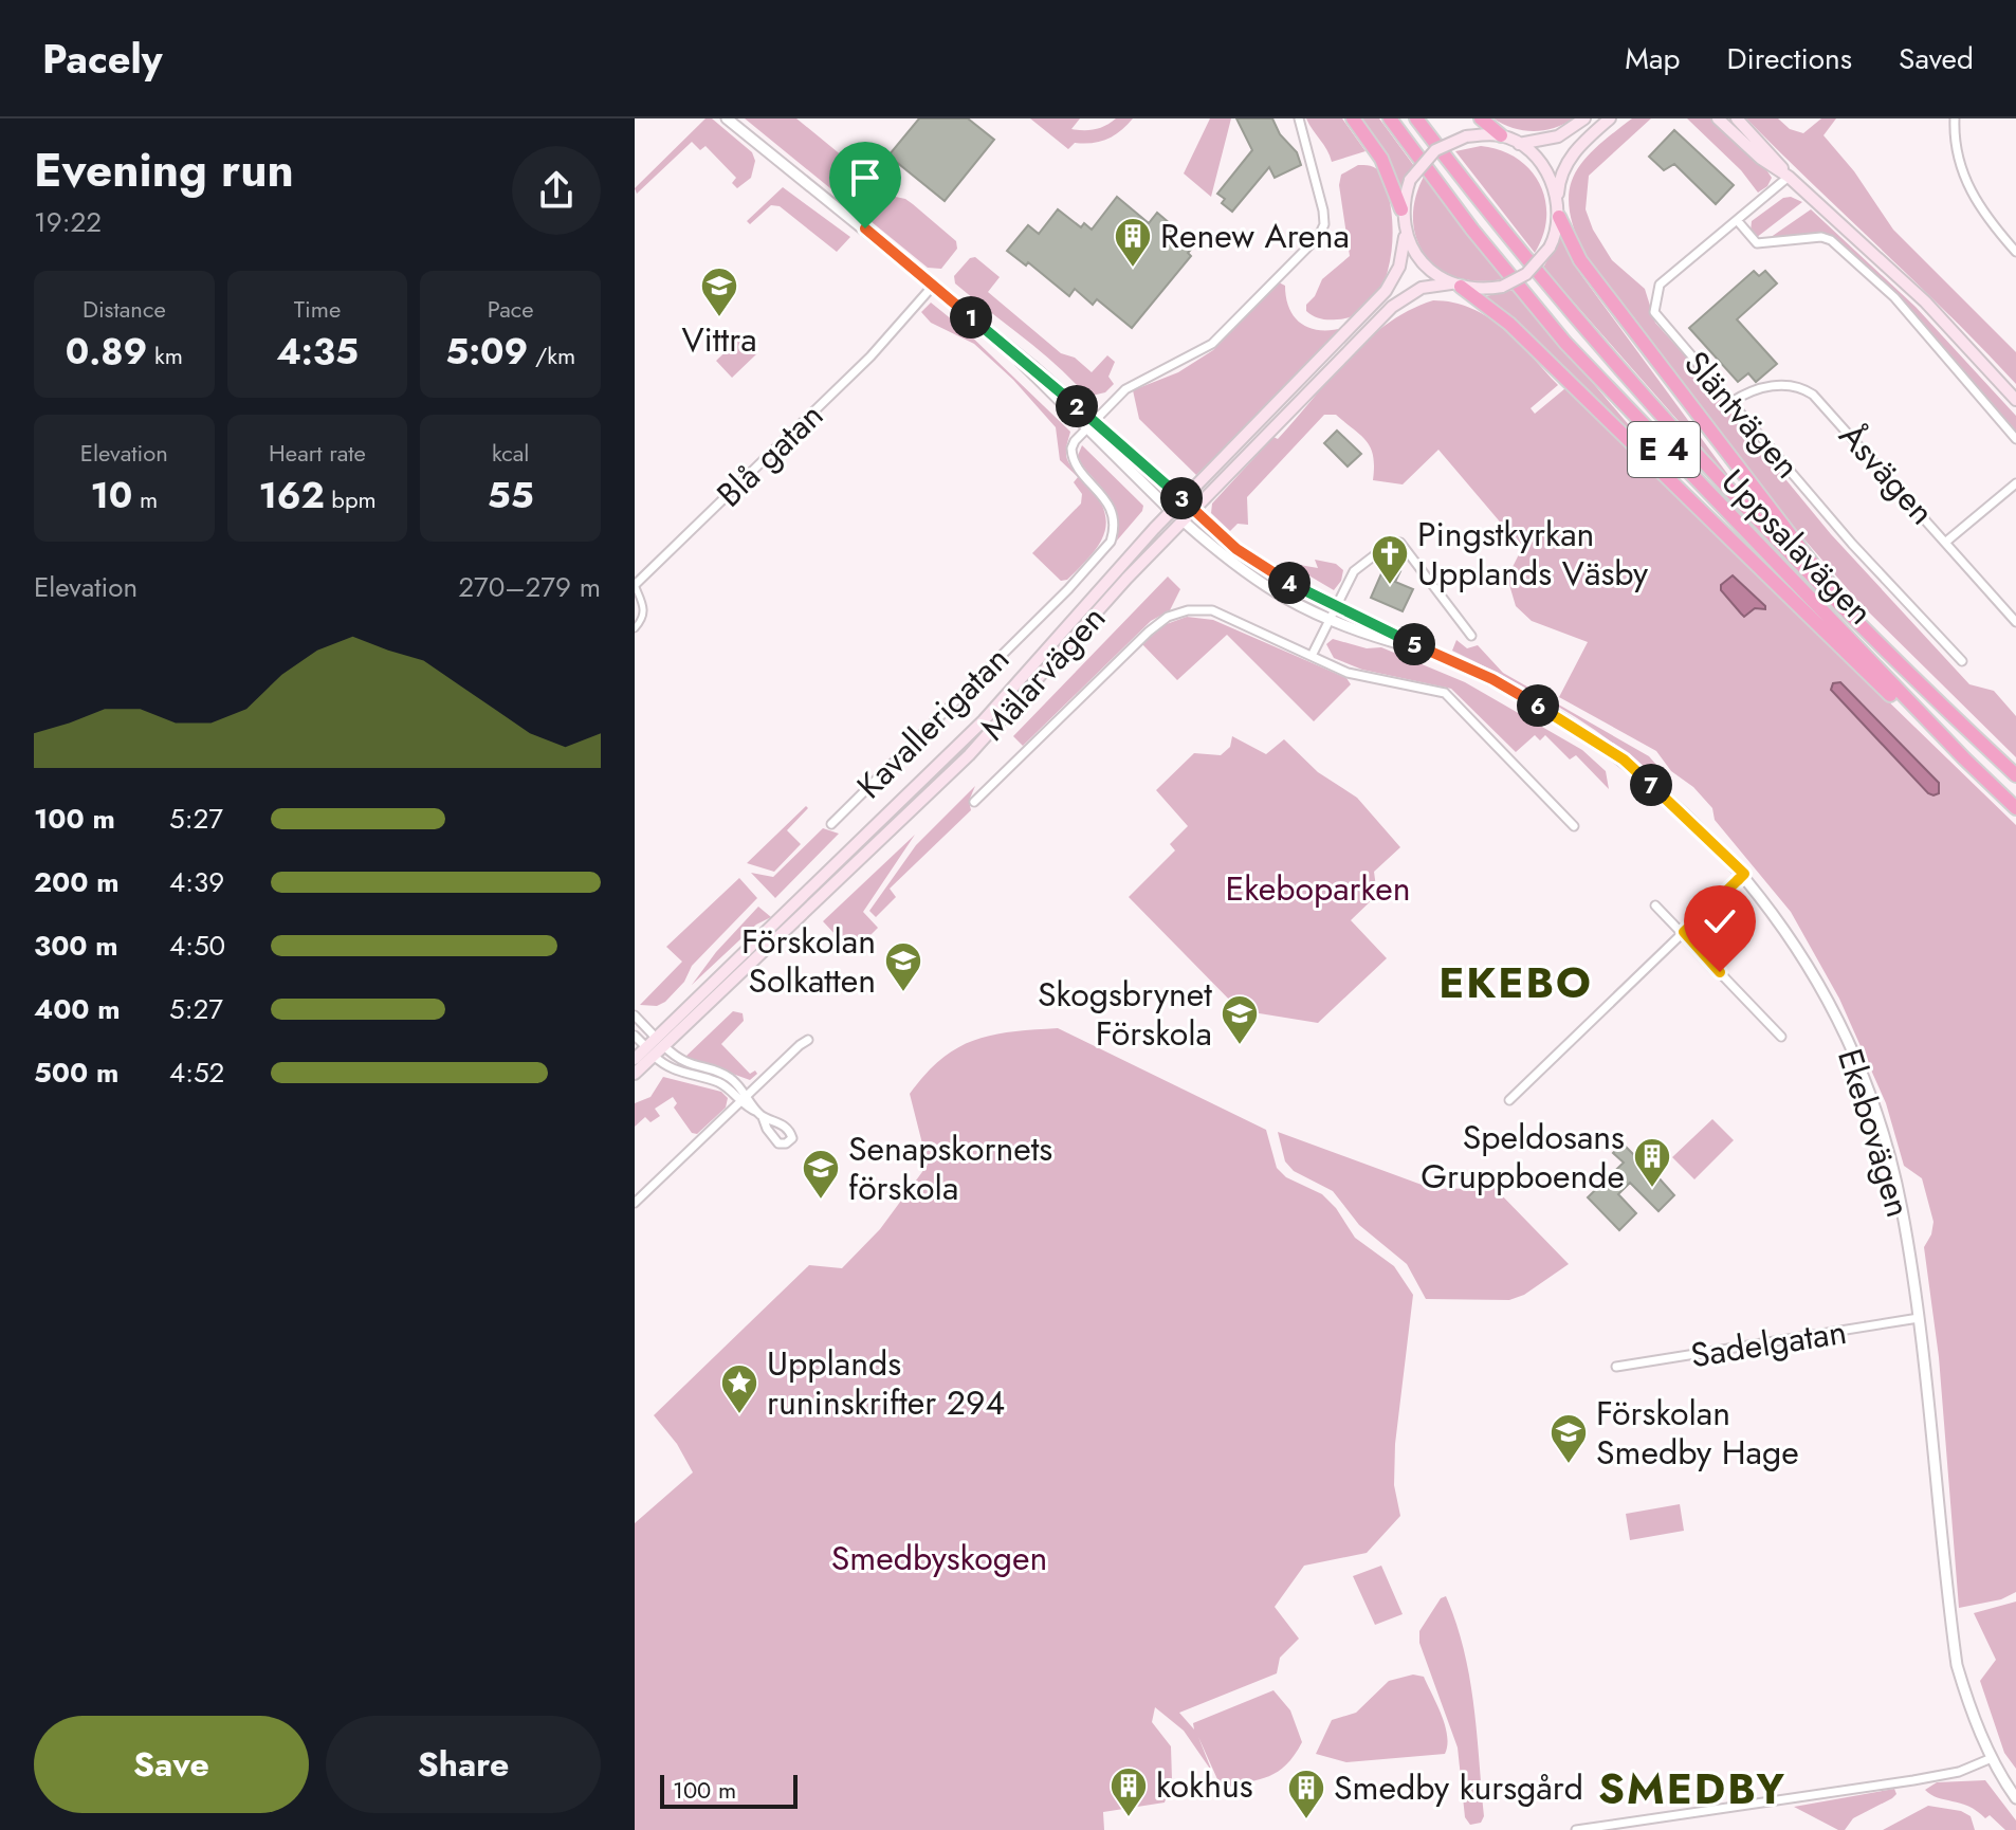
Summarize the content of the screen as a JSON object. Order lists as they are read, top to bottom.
{
  "streets": {
    "highway": ["E 4", "Uppsalavägen"],
    "main road": ["Mälarvägen"],
    "street": [
      "Släntvägen",
      "Blå gatan",
      "Åsvägen",
      "Kavallerigatan",
      "Ekebovägen",
      "Sadelgatan"
    ]
  },
  "crossings": [
    ["Släntvägen", "Åsvägen"],
    ["Mälarvägen", "Ekebovägen"],
    ["Ekebovägen", "Sadelgatan"]
  ],
  "districts": ["EKEBO", "SMEDBY"],
  "parks": ["Ekeboparken", "Smedbyskogen"],
  "places": {
    "building": [
      "Renew Arena",
      "Speldosans Gruppboende",
      "kokhus",
      "Smedby kursgård"
    ],
    "school or university": [
      "Vittra",
      "Förskolan Solkatten",
      "Skogsbrynet Förskola",
      "Senapskornets förskola",
      "Förskolan Smedby Hage"
    ],
    "church": ["Pingstkyrkan Upplands Väsby"],
    "place": ["Upplands runinskrifter 294"]
  },
  "scale_bar": "100 m",
  "page": {
    "header": "Pacely",
    "nav": ["Map", "Directions", "Saved"],
    "heading": ["Evening run", "19:22"],
    "stats": [
      ["Distance", "0.89 km"],
      ["Time", "4:35"],
      ["Pace", "5:09 /km"],
      ["Elevation", "10 m"],
      ["Heart rate", "162 bpm"],
      ["kcal", "55"]
    ],
    "pins": [
      "1",
      "2",
      "3",
      "4",
      "5",
      "6",
      "7"
    ],
    "chart": ["Elevation", "270–279 m"],
    "list": [
      {
        "name": "100 m",
        "note": "5:27"
      },
      {
        "name": "200 m",
        "note": "4:39"
      },
      {
        "name": "300 m",
        "note": "4:50"
      },
      {
        "name": "400 m",
        "note": "5:27"
      },
      {
        "name": "500 m",
        "note": "4:52"
      }
    ],
    "buttons": ["Save", "Share"],
    "scale": "100 m"
  }
}
